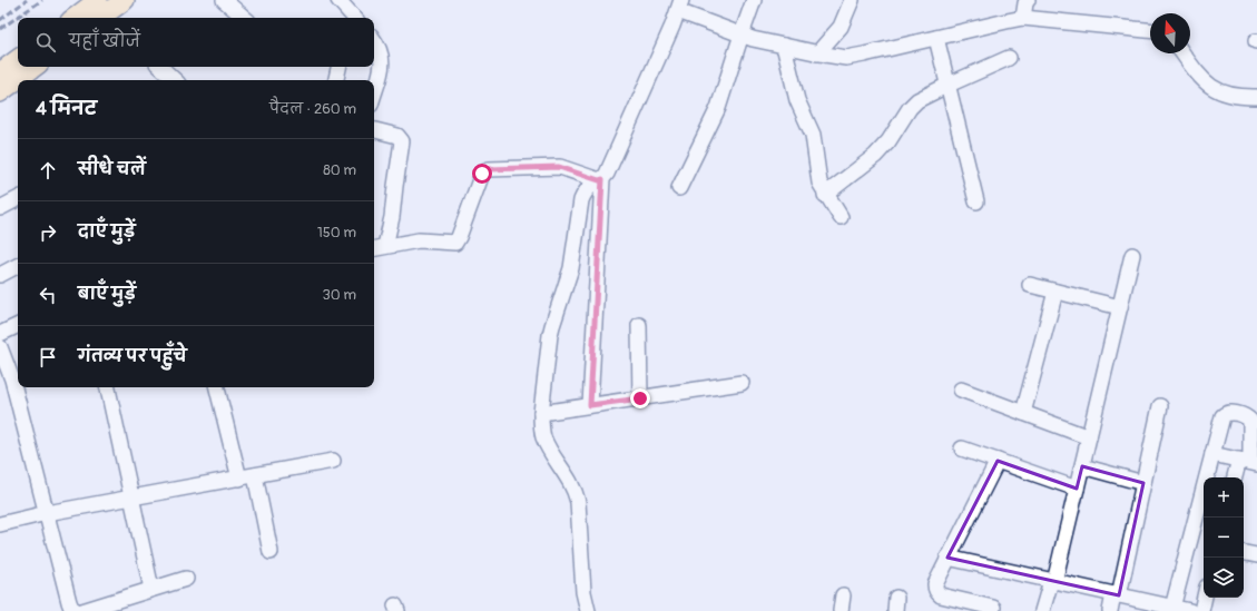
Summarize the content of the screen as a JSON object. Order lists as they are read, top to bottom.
{
  "north": "top",
  "page": {
    "search": "यहाँ खोजें",
    "heading": ["4 मिनट", "पैदल · 260 m"],
    "list": [
      ["सीधे चलें", "80 m"],
      ["दाएँ मुड़ें", "150 m"],
      ["बाएँ मुड़ें", "30 m"],
      "गंतव्य पर पहुँचे"
    ],
    "map_buttons": ["+", "−"]
  }
}
